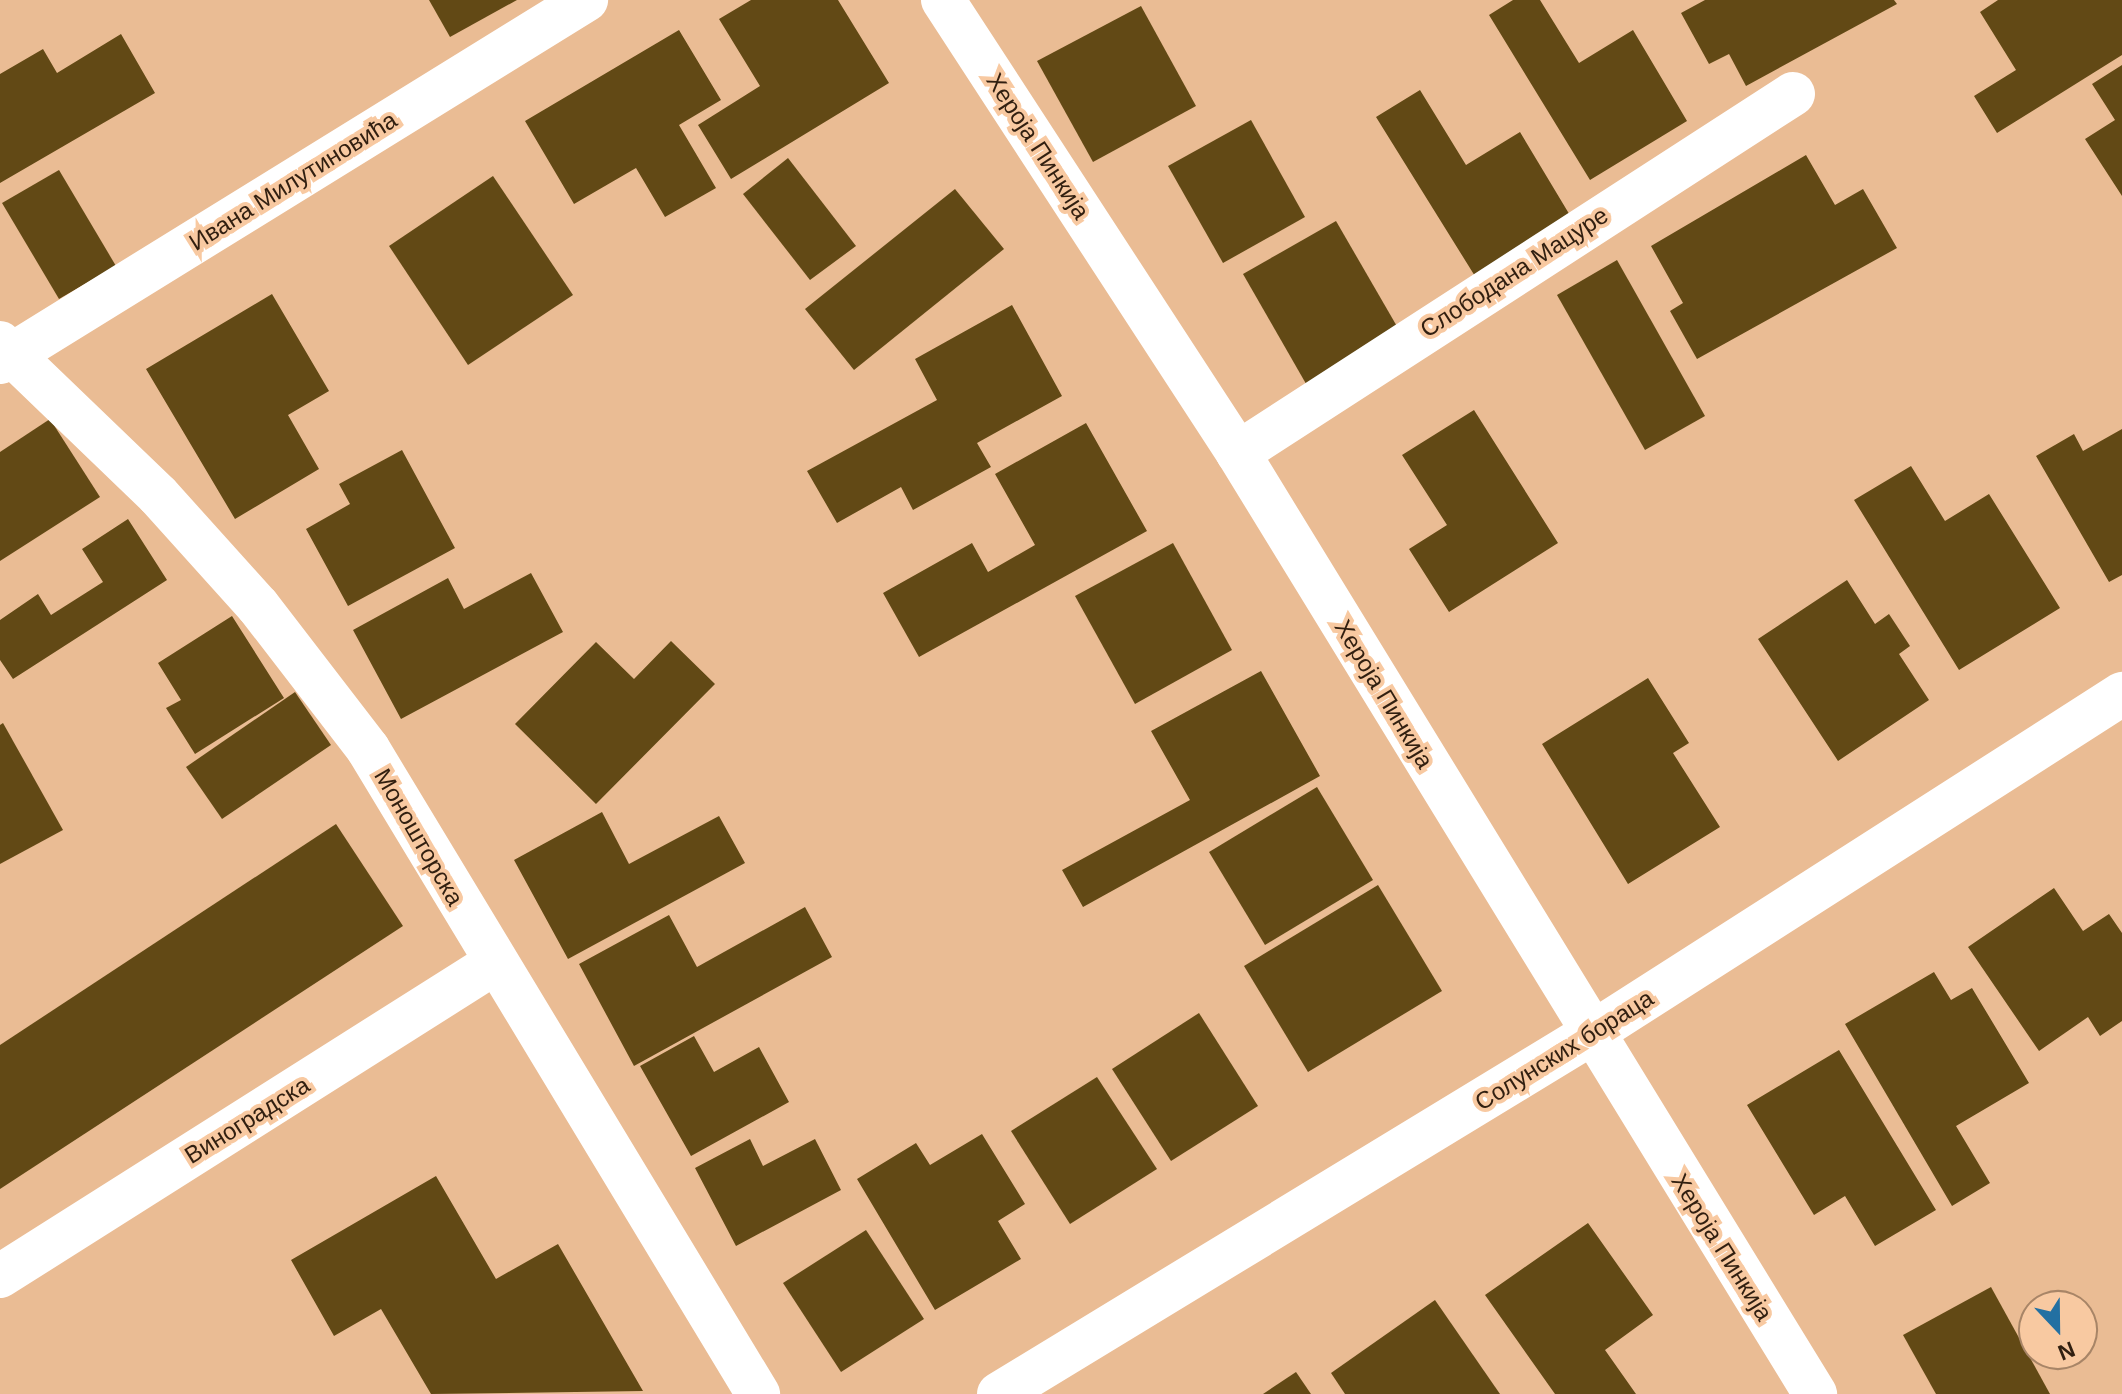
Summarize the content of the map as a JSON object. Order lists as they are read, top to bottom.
{
  "streets": {
    "street": [
      "Хероја Пинкија",
      "Ивана Милутиновића",
      "Слободана Мацуре",
      "Моношторска",
      "Солунских бораца",
      "Виноградска"
    ]
  },
  "crossings": [
    ["Хероја Пинкија", "Слободана Мацуре"],
    ["Хероја Пинкија", "Солунских бораца"],
    ["Ивана Милутиновића", "Моношторска"],
    ["Моношторска", "Виноградска"]
  ],
  "north": "bottom"
}
